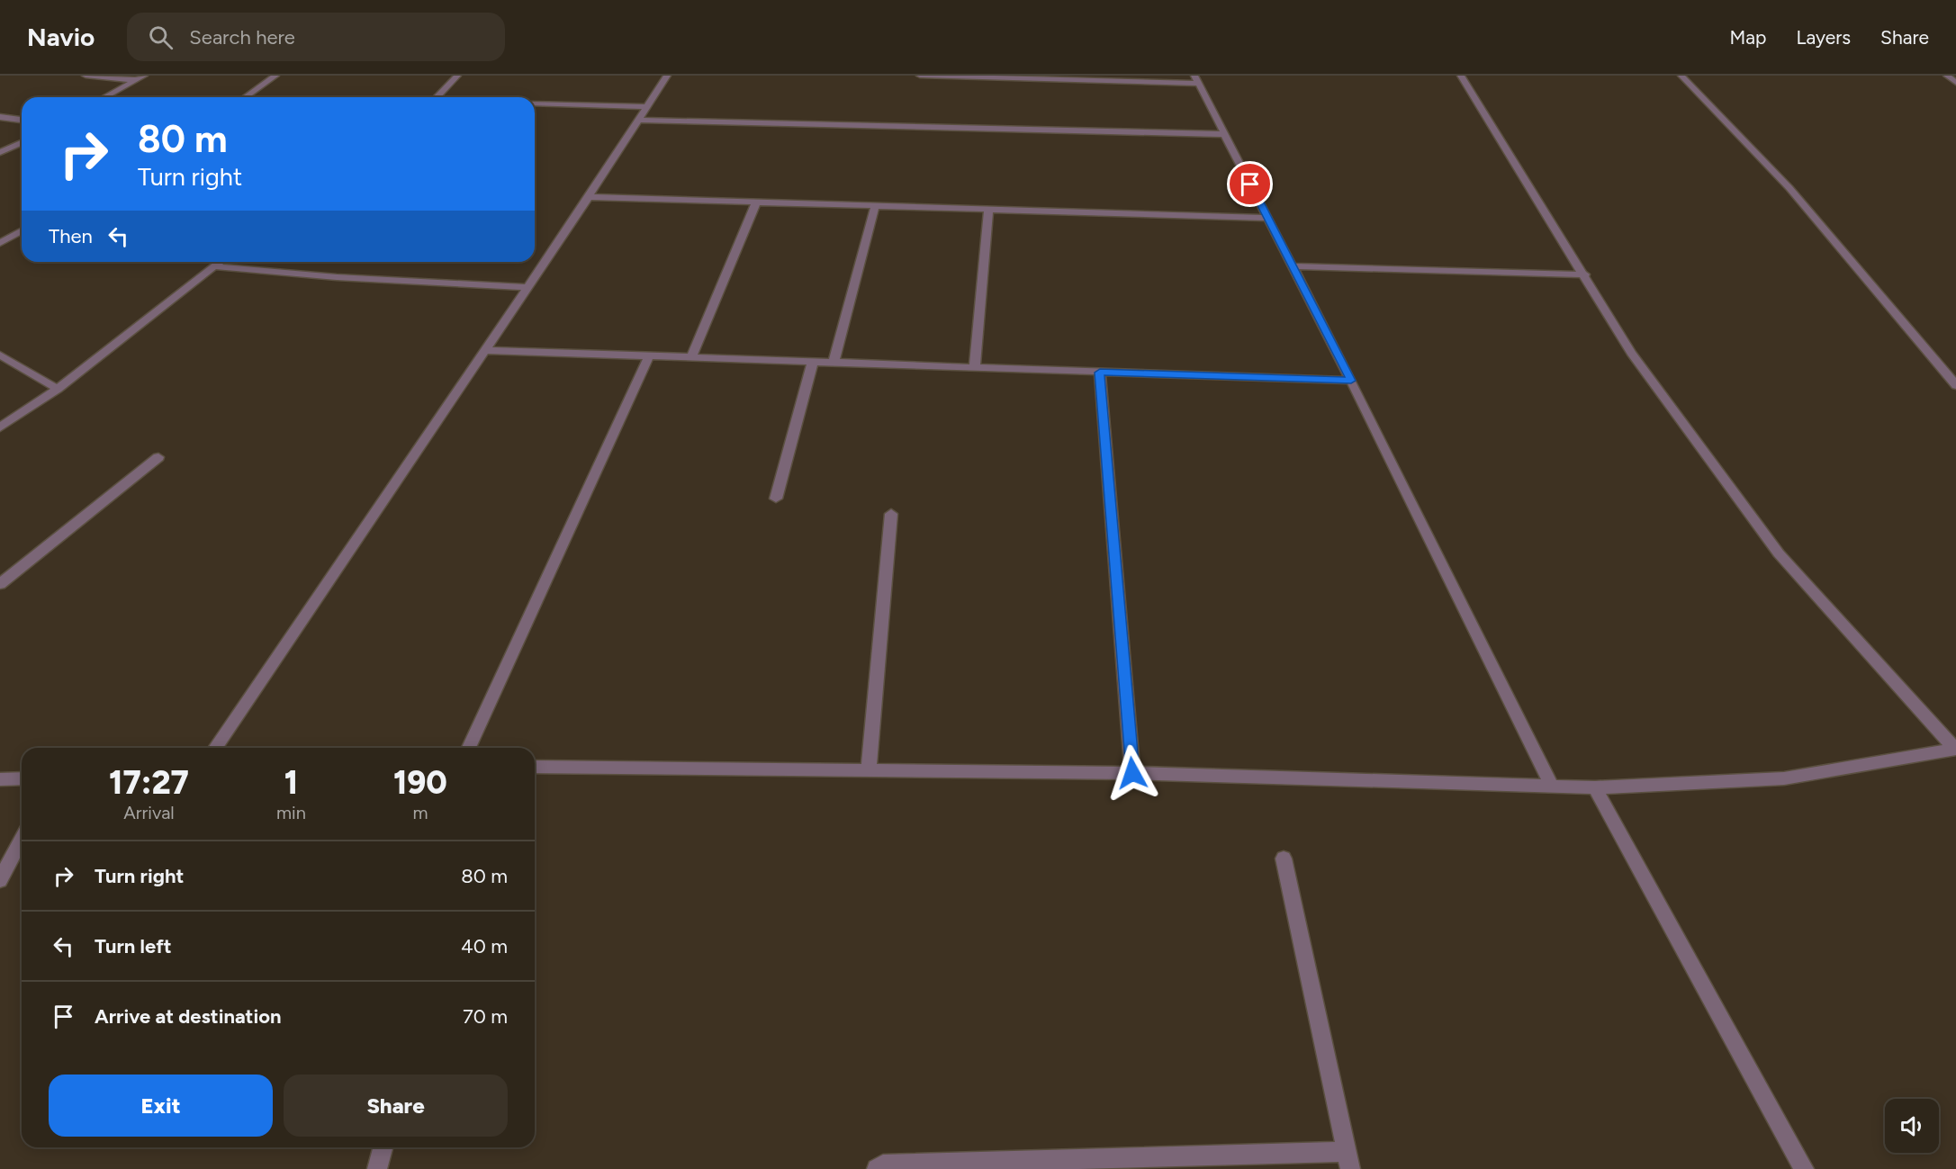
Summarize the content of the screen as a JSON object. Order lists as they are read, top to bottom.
{
  "page": {
    "header": "Navio",
    "search": "Search here",
    "nav": ["Map", "Layers", "Share"],
    "turn": ["80 m", "Turn right"],
    "then": "Then",
    "eta": [
      "17:27",
      "Arrival",
      "1",
      "min",
      "190",
      "m"
    ],
    "list": [
      {
        "name": "Turn right",
        "value": "80 m"
      },
      {
        "name": "Turn left",
        "value": "40 m"
      },
      {
        "name": "Arrive at destination",
        "value": "70 m"
      }
    ],
    "buttons": ["Exit", "Share"]
  }
}
